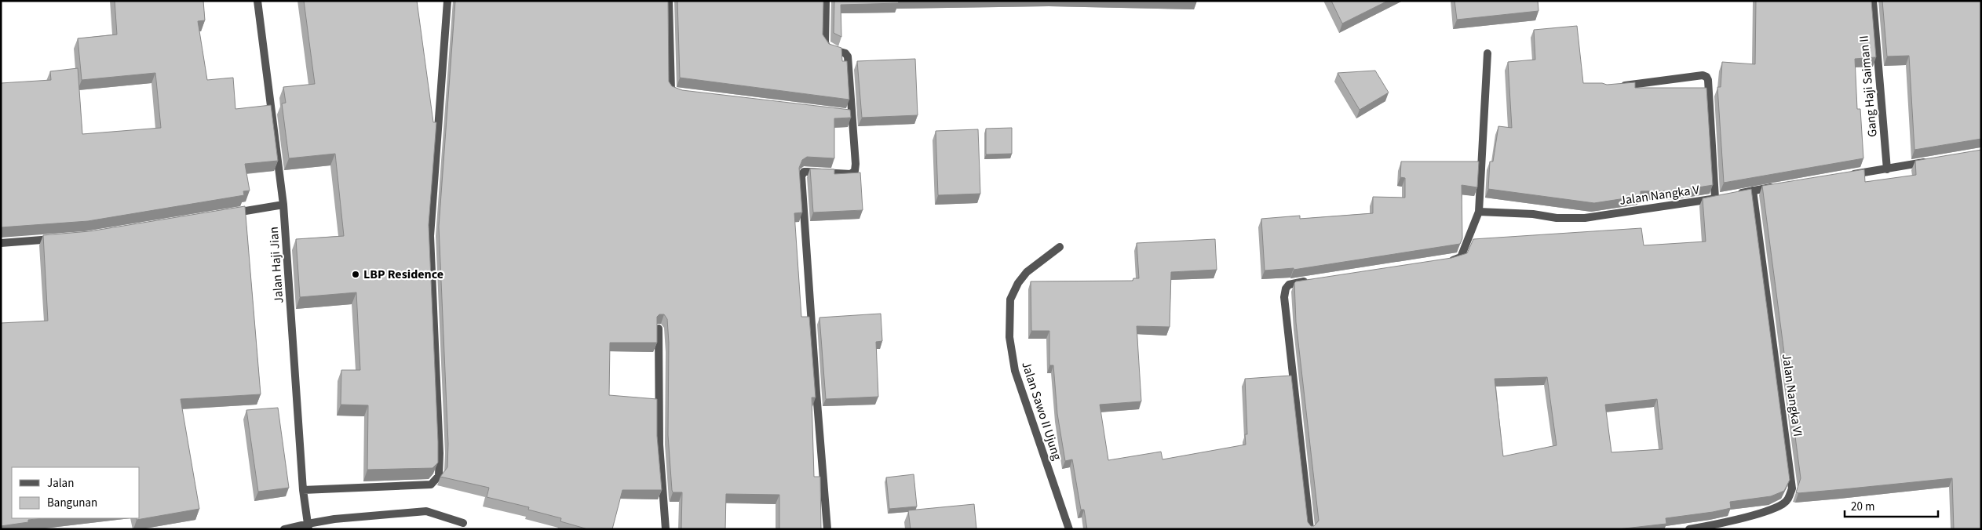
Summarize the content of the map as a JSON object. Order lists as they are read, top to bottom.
{
  "streets": {
    "street": [
      "Gang Haji Saiman II",
      "Jalan Nangka V",
      "Jalan Haji Jian",
      "Jalan Nangka VI",
      "Jalan Sawo II Ujung"
    ]
  },
  "crossings": [
    ["Jalan Nangka V", "Jalan Nangka VI"]
  ],
  "places": ["LBP Residence"],
  "legend": ["Jalan", "Bangunan"],
  "scale_bar": "20 m"
}
